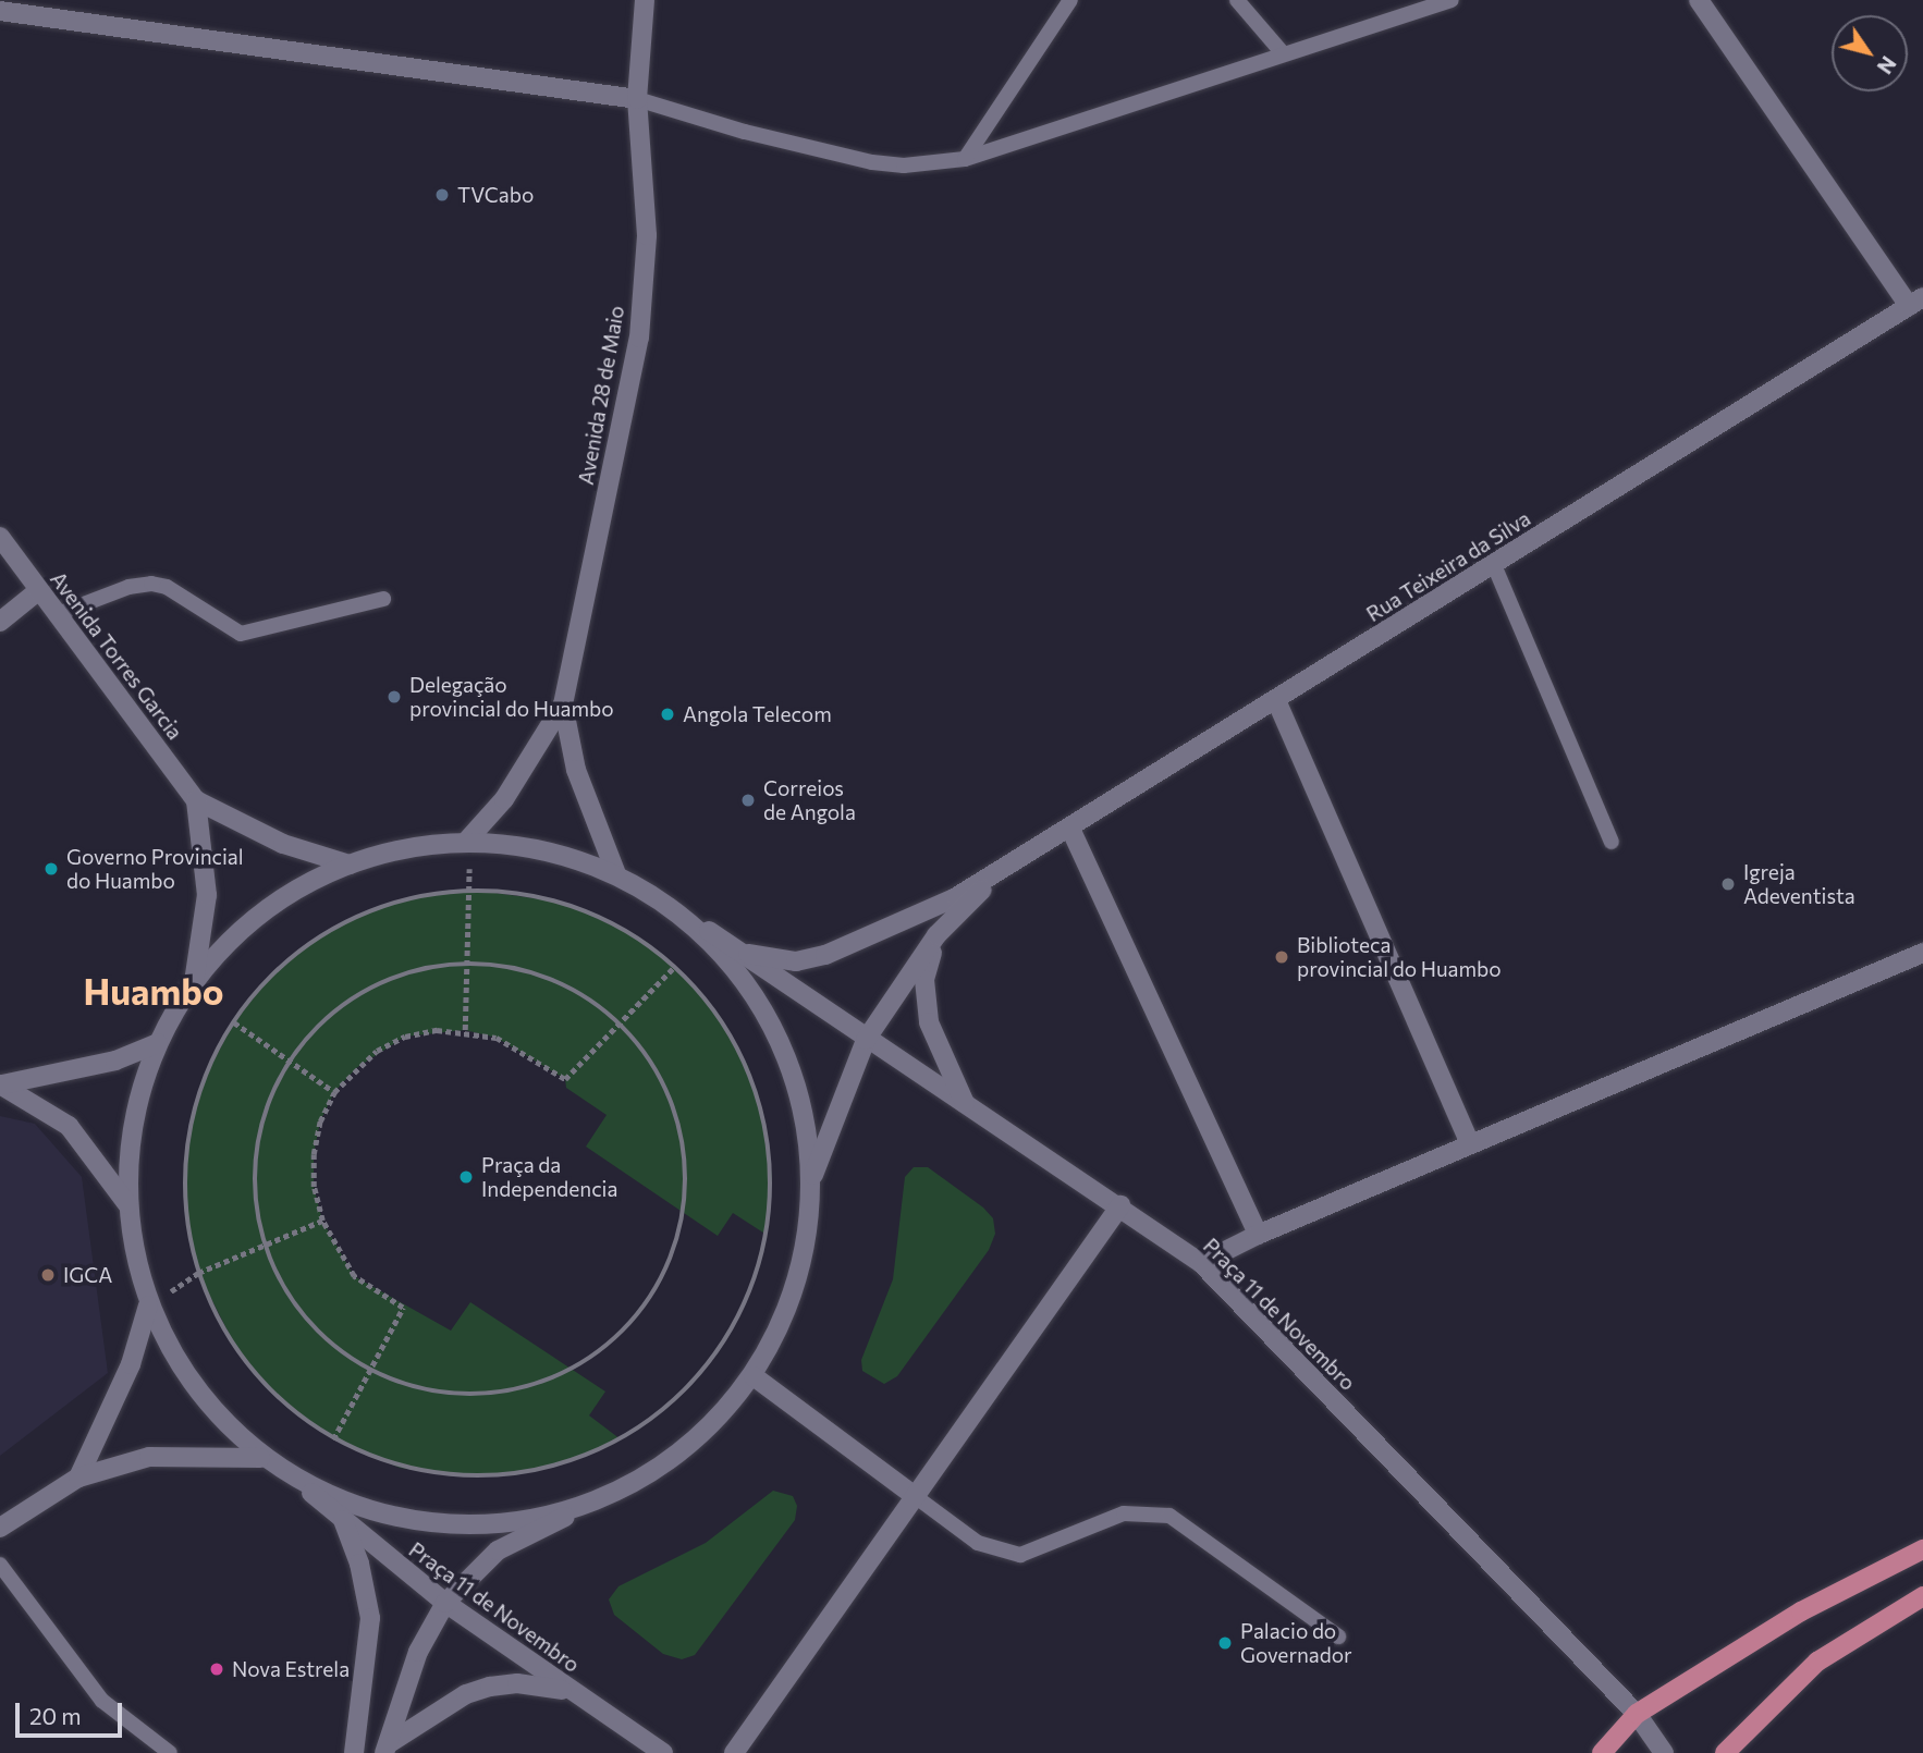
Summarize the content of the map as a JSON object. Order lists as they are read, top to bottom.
{
  "streets": {
    "street": [
      "Avenida 28 de Maio",
      "Rua Teixeira da Silva",
      "Avenida Torres Garcia",
      "Praça 11 de Novembro"
    ]
  },
  "crossings": [
    ["Rua Teixeira da Silva", "Praça 11 de Novembro"]
  ],
  "districts": ["Huambo"],
  "places": [
    "TVCabo",
    "Delegação provincial do Huambo",
    "Angola Telecom",
    "Correios de Angola",
    "Governo Provincial do Huambo",
    "Igreja Adeventista",
    "Biblioteca provincial do Huambo",
    "Praça da Independencia",
    "IGCA",
    "Palacio do Governador",
    "Nova Estrela"
  ],
  "scale_bar": "20 m",
  "north": "bottom right"
}
